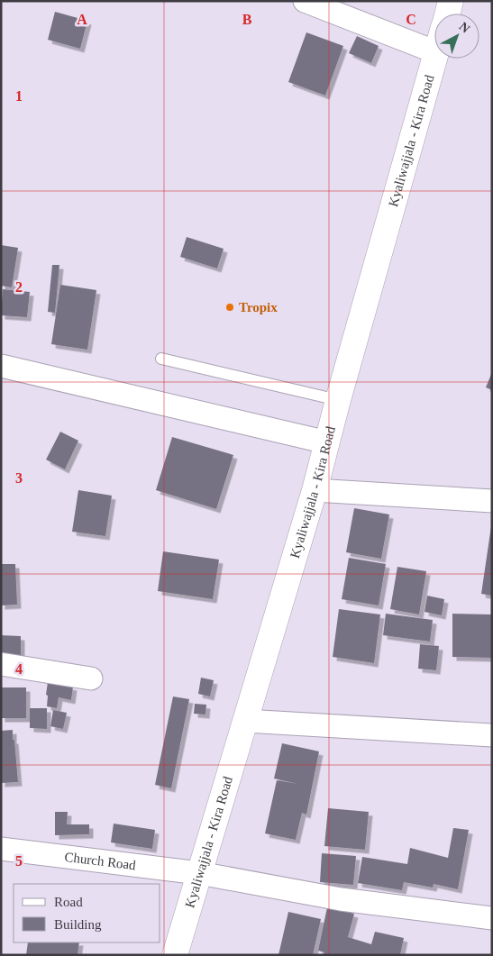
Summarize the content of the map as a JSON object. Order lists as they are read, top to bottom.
{
  "streets": {
    "street": ["Kyaliwajjala - Kira Road", "Church Road"]
  },
  "crossings": [
    ["Kyaliwajjala - Kira Road", "Church Road"]
  ],
  "places": ["Tropix"],
  "legend": ["Road", "Building"],
  "north": "top right",
  "grid": {
    "columns": ["A", "B", "C"],
    "rows": [
      "1",
      "2",
      "3",
      "4",
      "5"
    ]
  }
}
